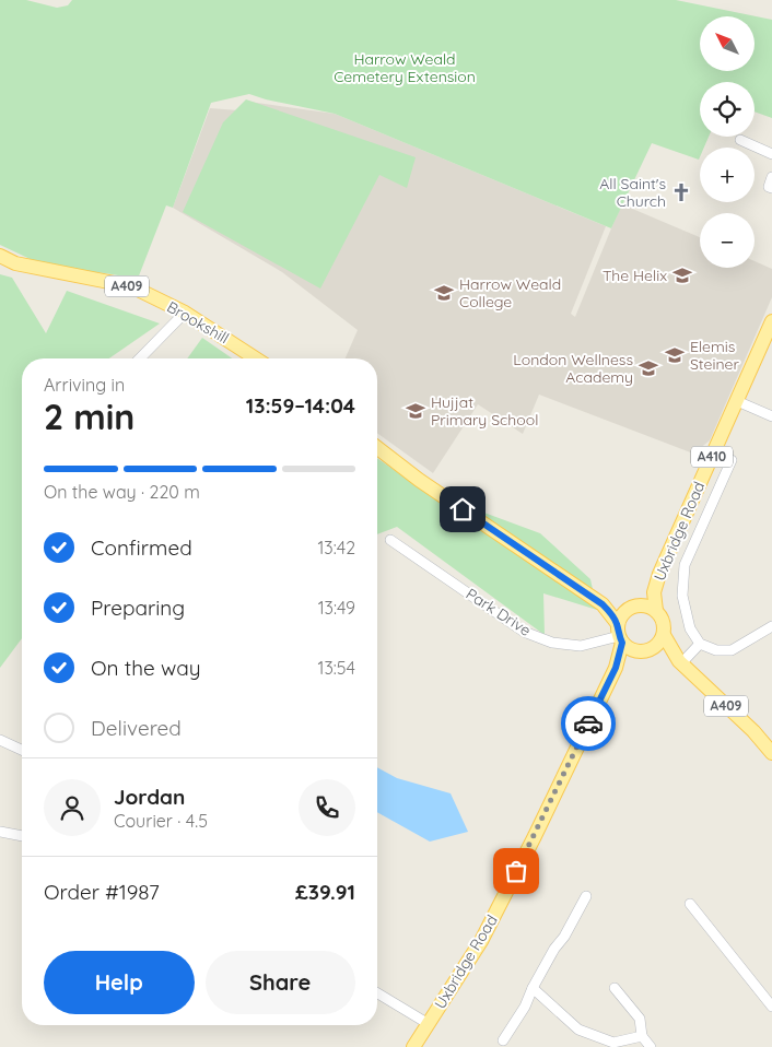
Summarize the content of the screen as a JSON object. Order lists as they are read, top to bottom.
{
  "streets": {
    "main road": [
      "A409",
      "Brookshill",
      "A410",
      "Uxbridge Road"
    ],
    "street": ["Park Drive"]
  },
  "crossings": [
    ["A409", "Uxbridge Road"],
    ["A409", "Park Drive"],
    ["Uxbridge Road", "Park Drive"]
  ],
  "parks": ["Harrow Weald Cemetery Extension"],
  "places": {
    "church": ["All Saint's Church"],
    "school or university": [
      "The Helix",
      "Harrow Weald College",
      "Elemis Steiner",
      "London Wellness Academy",
      "Hujjat Primary School"
    ]
  },
  "north": "top left",
  "page": {
    "map_buttons": ["+", "−"],
    "heading": ["2 min", "Arriving in", "13:59–14:04"],
    "panel": [
      "Jordan",
      "Courier · 4.5",
      "Order #1987",
      "£39.91"
    ],
    "bar": "On the way · 220 m",
    "list": [
      ["Confirmed", "13:42"],
      ["Preparing", "13:49"],
      ["On the way", "13:54"],
      "Delivered"
    ],
    "buttons": ["Help", "Share"]
  }
}
